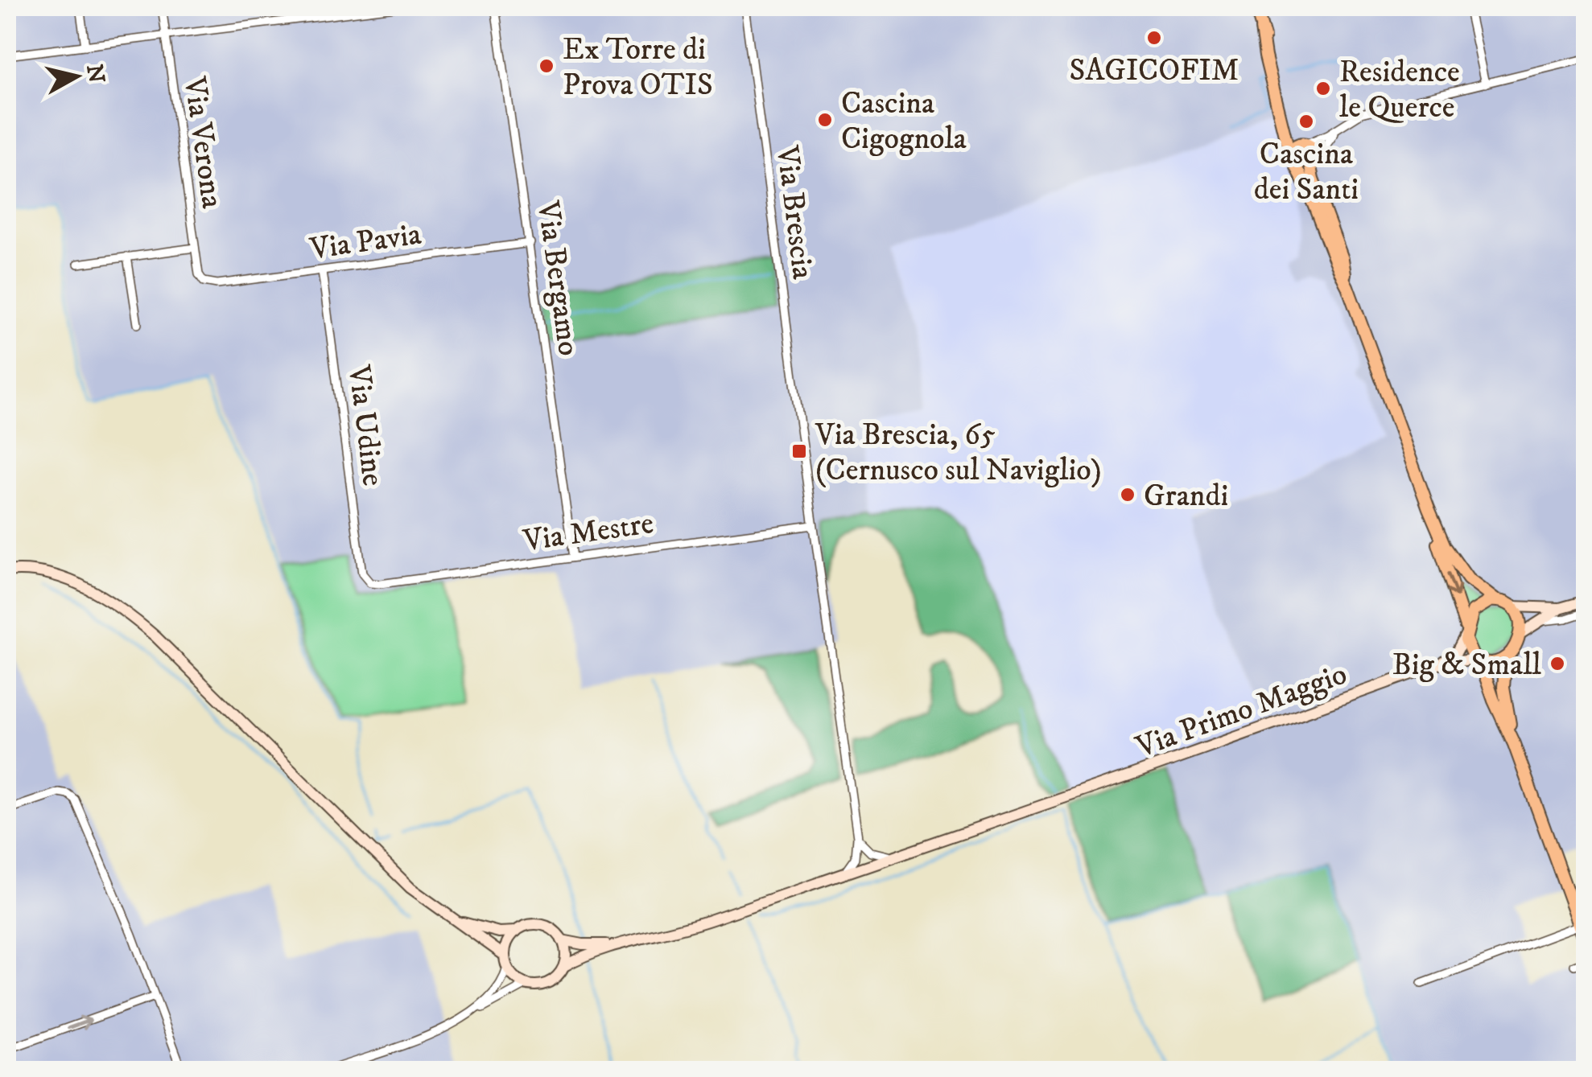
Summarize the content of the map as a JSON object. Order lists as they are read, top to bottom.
{
  "streets": {
    "main road": ["Via Primo Maggio"],
    "street": [
      "Via Verona",
      "Via Brescia",
      "Via Pavia",
      "Via Bergamo",
      "Via Udine",
      "Via Mestre"
    ]
  },
  "crossings": [
    ["Via Verona", "Via Pavia"],
    ["Via Brescia", "Via Mestre"],
    ["Via Pavia", "Via Bergamo"],
    ["Via Pavia", "Via Udine"],
    ["Via Bergamo", "Via Mestre"],
    ["Via Udine", "Via Mestre"]
  ],
  "places": {
    "other": [
      "SAGICOFIM",
      "Ex Torre di Prova OTIS",
      "Residence le Querce",
      "Cascina Cigognola",
      "Cascina dei Santi",
      "Grandi",
      "Big & Small"
    ],
    "transit": ["Via Brescia, 65 (Cernusco sul Naviglio)"]
  },
  "north": "right"
}
